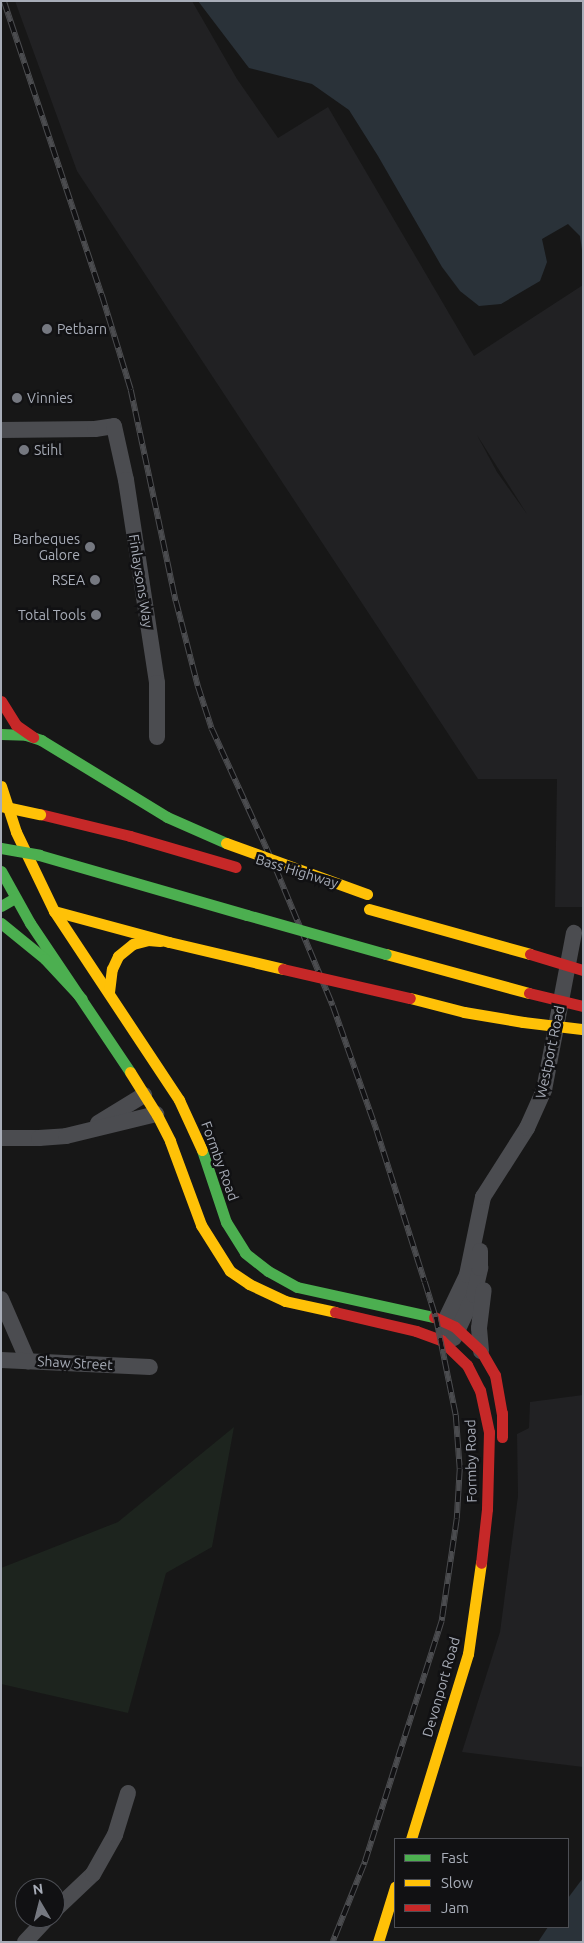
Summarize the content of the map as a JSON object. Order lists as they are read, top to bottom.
{
  "streets": {
    "main road": ["Bass Highway", "Formby Road", "Devonport Road"],
    "street": ["Finlaysons Way", "Westport Road", "Shaw Street"]
  },
  "crossings": [
    ["Westport Road", "Formby Road"],
    ["Formby Road", "Devonport Road"]
  ],
  "places": [
    "Petbarn",
    "Vinnies",
    "Stihl",
    "Barbeques Galore",
    "RSEA",
    "Total Tools"
  ],
  "legend": ["Fast", "Slow", "Jam"],
  "north": "top"
}
